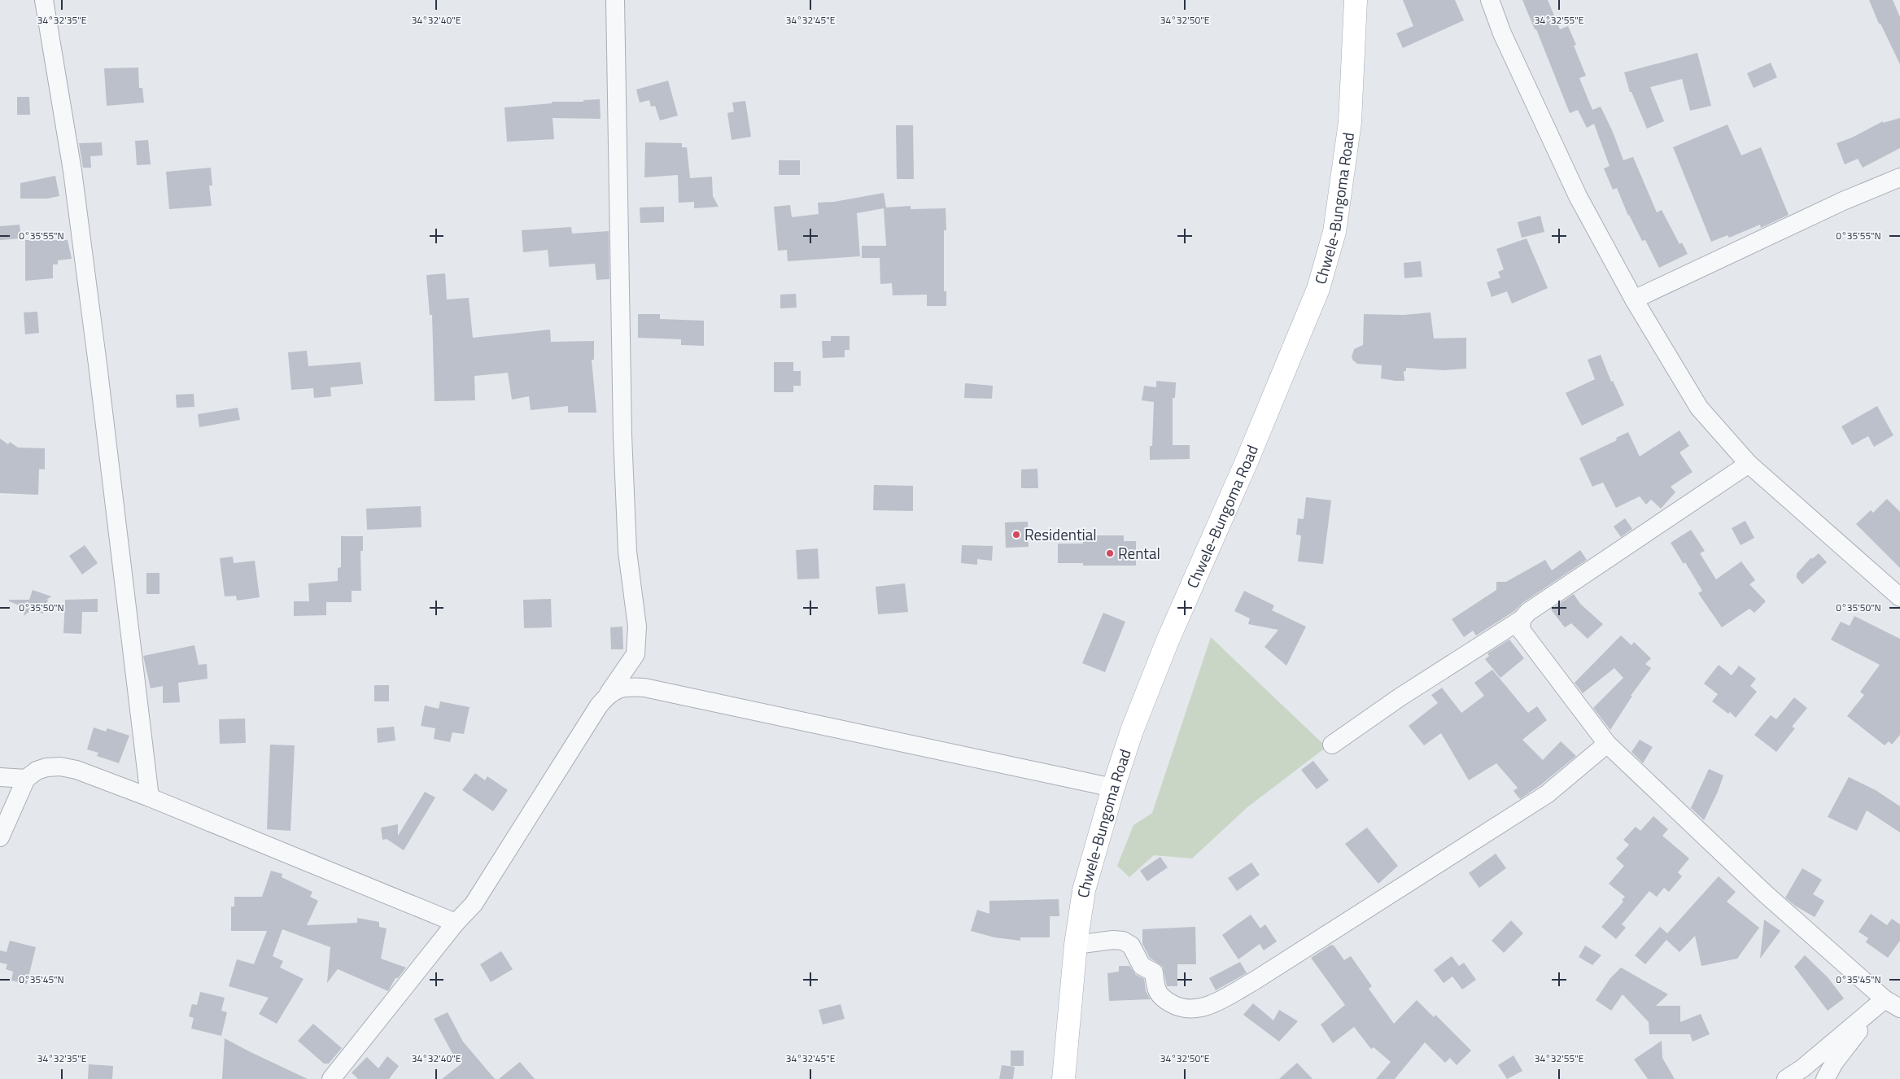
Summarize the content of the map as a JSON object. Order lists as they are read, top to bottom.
{
  "streets": {
    "main road": ["Chwele-Bungoma Road"]
  },
  "places": ["Residential", "Rental"],
  "coordinates": [
    "34°32'35\"E",
    "34°32'40\"E",
    "34°32'45\"E",
    "34°32'50\"E",
    "34°32'55\"E",
    "0°35'55\"N",
    "0°35'50\"N",
    "0°35'45\"N"
  ]
}
